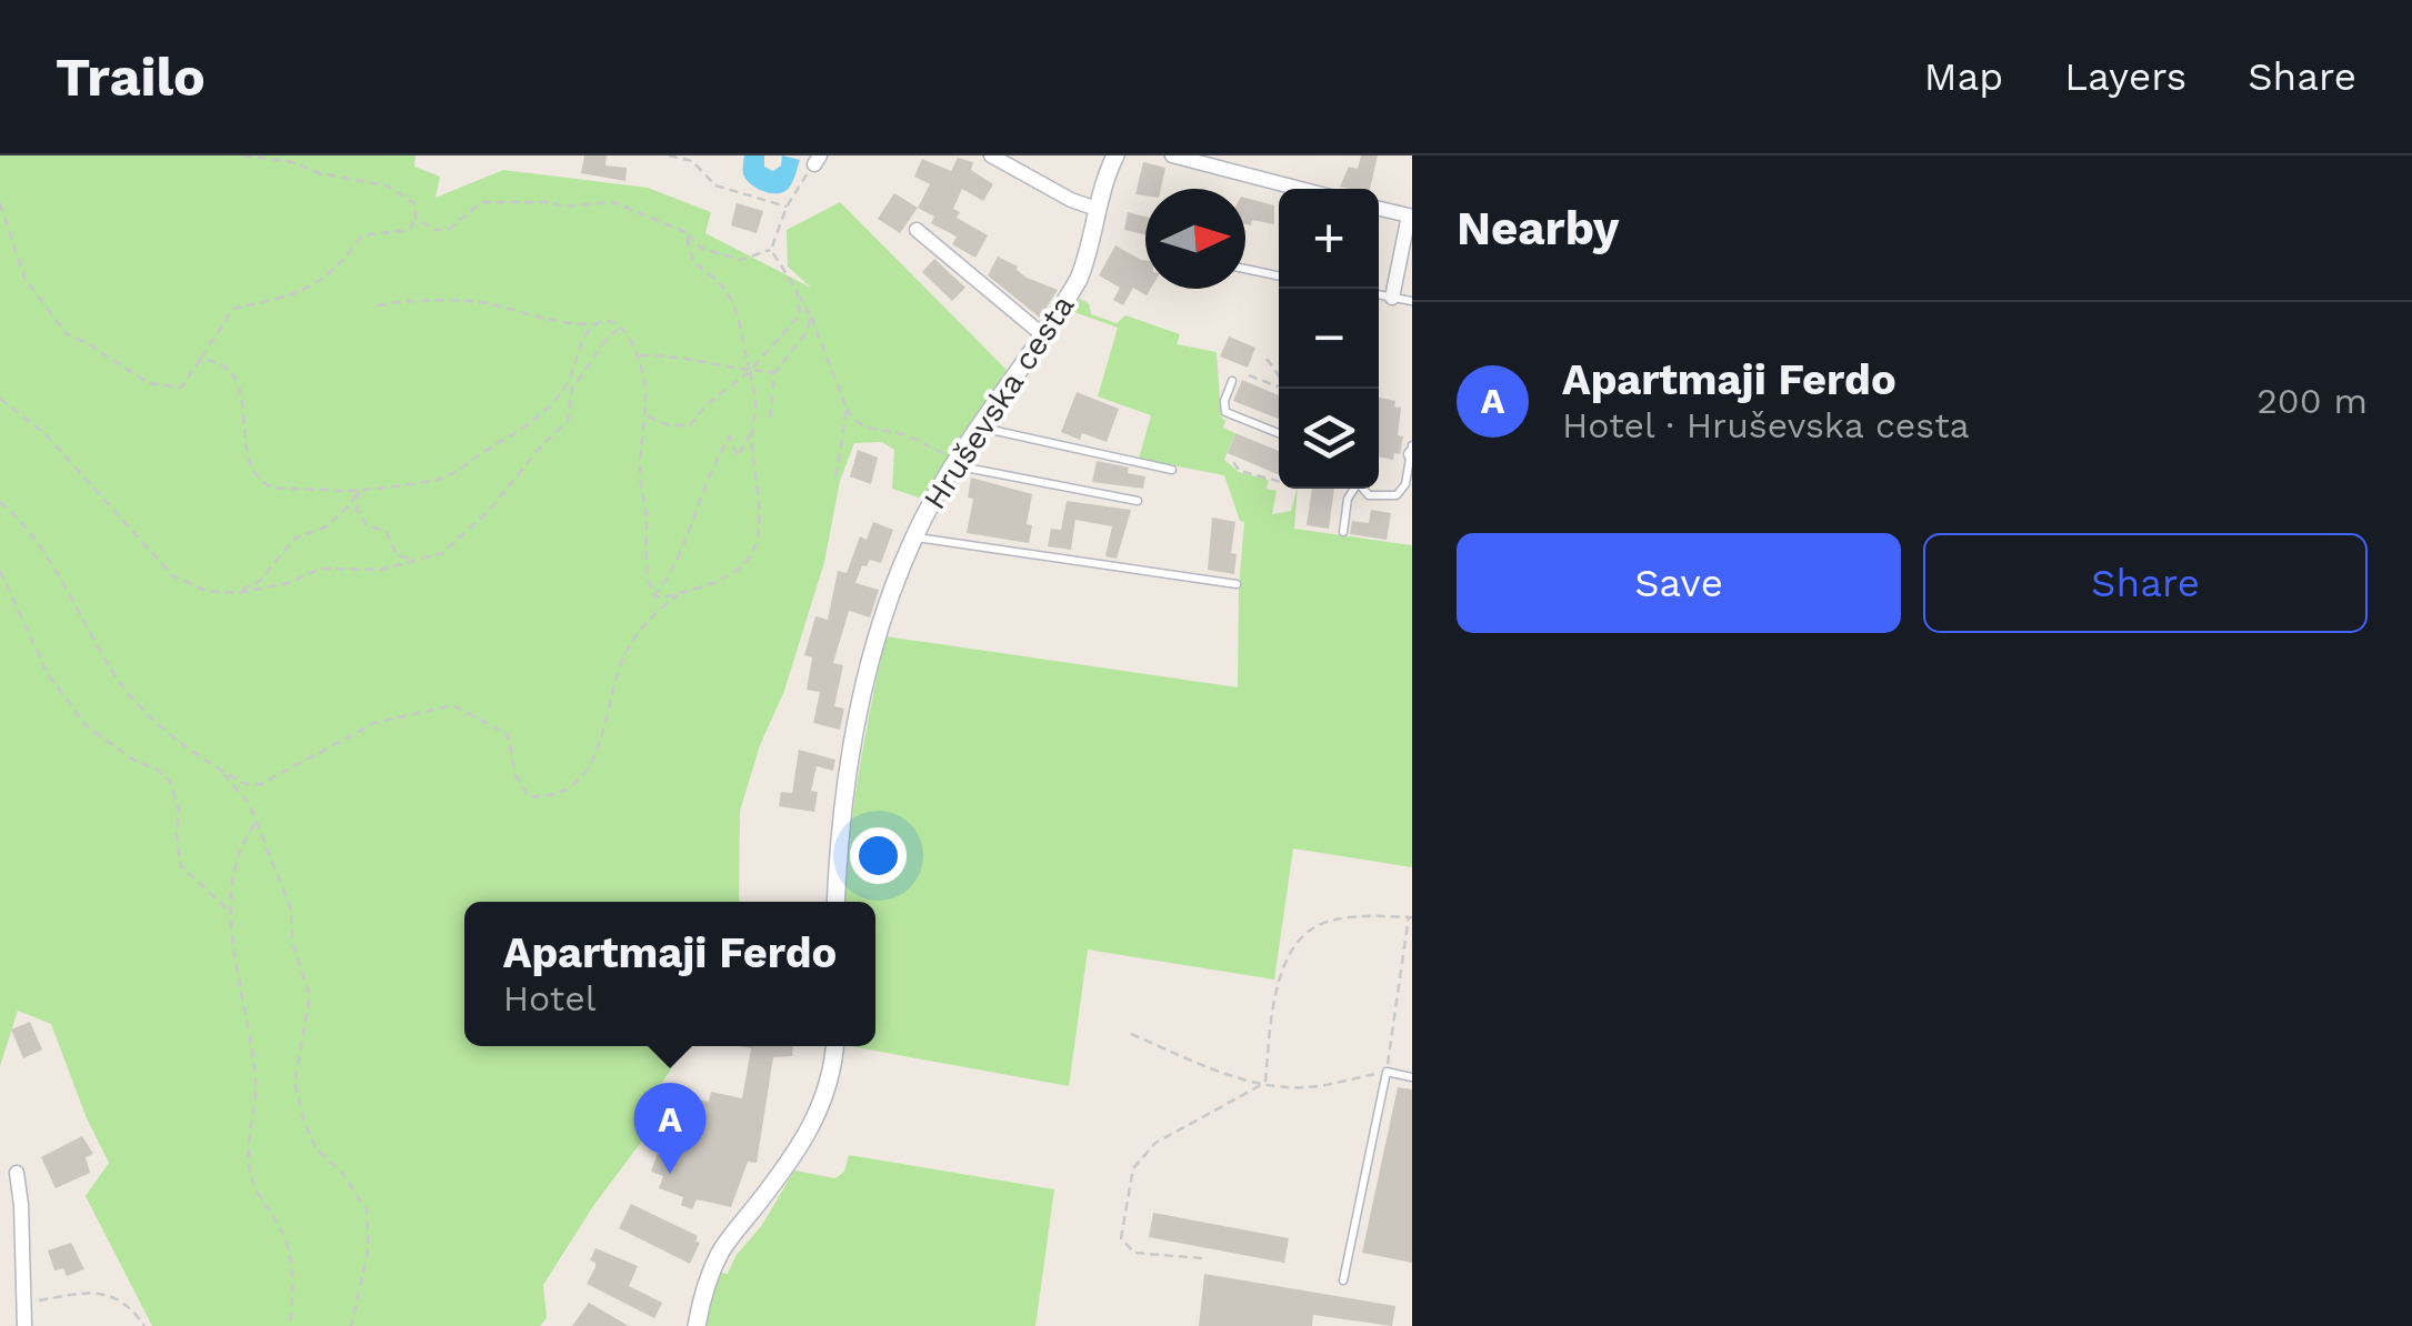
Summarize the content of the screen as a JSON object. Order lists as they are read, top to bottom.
{
  "streets": {
    "street": ["Hruševska cesta"]
  },
  "north": "right",
  "page": {
    "header": "Trailo",
    "nav": ["Map", "Layers", "Share"],
    "heading": "Nearby",
    "map_buttons": ["+", "−"],
    "list": [
      {
        "mark": "A",
        "name": "Apartmaji Ferdo",
        "note": "Hotel · Hruševska cesta",
        "value": "200 m"
      }
    ],
    "buttons": ["Save", "Share"],
    "popup": ["Apartmaji Ferdo", "Hotel"],
    "pins": "A"
  }
}
